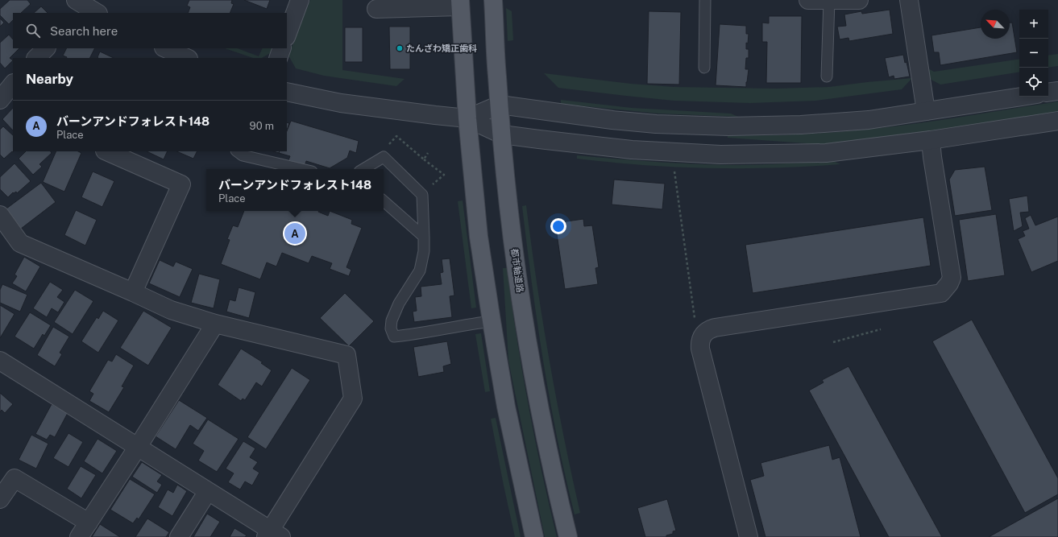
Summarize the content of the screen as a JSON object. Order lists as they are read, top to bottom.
{
  "streets": {
    "main road": ["都市軸道路"]
  },
  "places": ["たんざわ矯正歯科"],
  "north": "top left",
  "page": {
    "map_buttons": ["+", "−"],
    "search": "Search here",
    "heading": "Nearby",
    "list": [
      {
        "mark": "A",
        "name": "バーンアンドフォレスト148",
        "note": "Place",
        "value": "90 m"
      }
    ],
    "popup": ["バーンアンドフォレスト148", "Place"],
    "pins": "A"
  }
}
